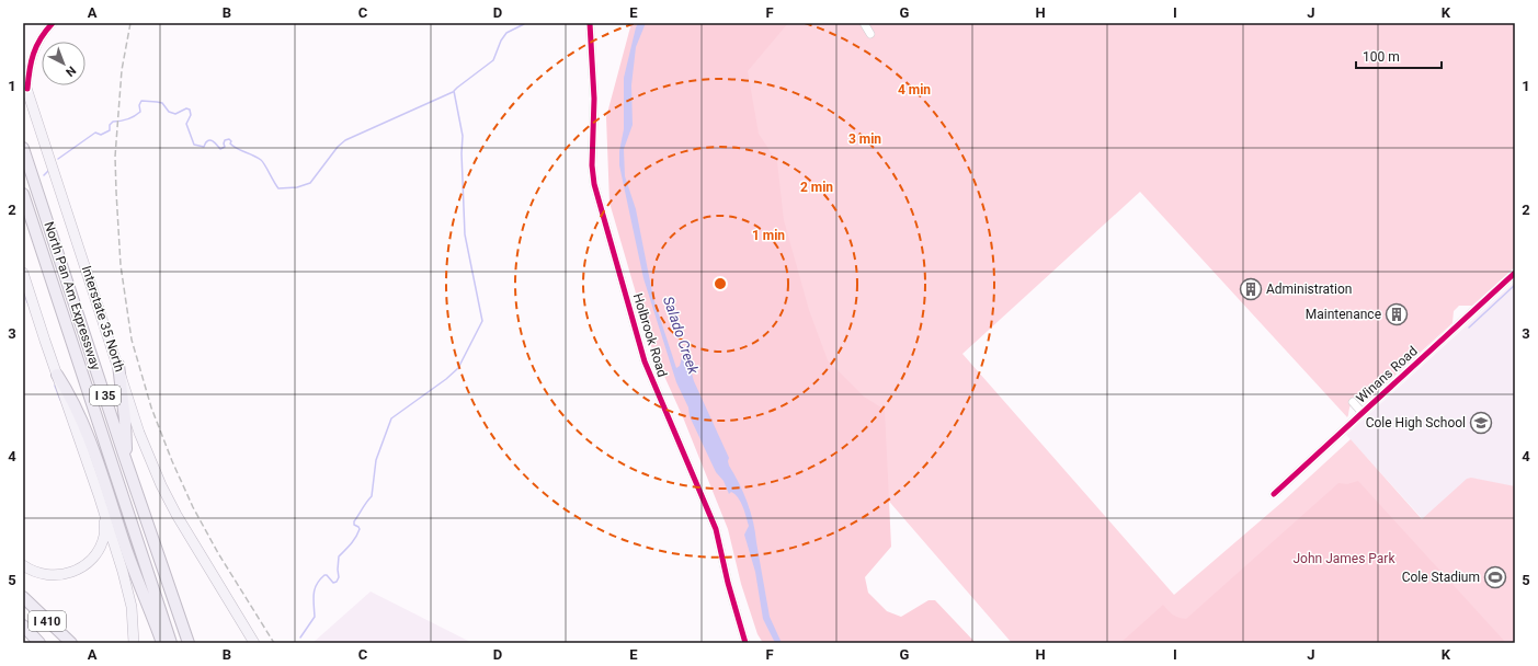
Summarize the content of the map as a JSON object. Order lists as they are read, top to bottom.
{
  "streets": {
    "highway": ["North Pan Am Expressway", "I 35", "I 410"],
    "main road": ["Interstate 35 North"],
    "street": ["Holbrook Road", "Winans Road"]
  },
  "water": ["Salado Creek"],
  "parks": ["John James Park"],
  "places": {
    "building": ["Administration", "Maintenance"],
    "school or university": ["Cole High School"],
    "sports": ["Cole Stadium"]
  },
  "scale_bar": "100 m",
  "north": "bottom right",
  "grid": {
    "columns": [
      "A",
      "B",
      "C",
      "D",
      "E",
      "F",
      "G",
      "H",
      "I",
      "J",
      "K"
    ],
    "rows": [
      "1",
      "2",
      "3",
      "4",
      "5"
    ]
  },
  "rings": [
    "4 min",
    "3 min",
    "2 min",
    "1 min"
  ]
}
